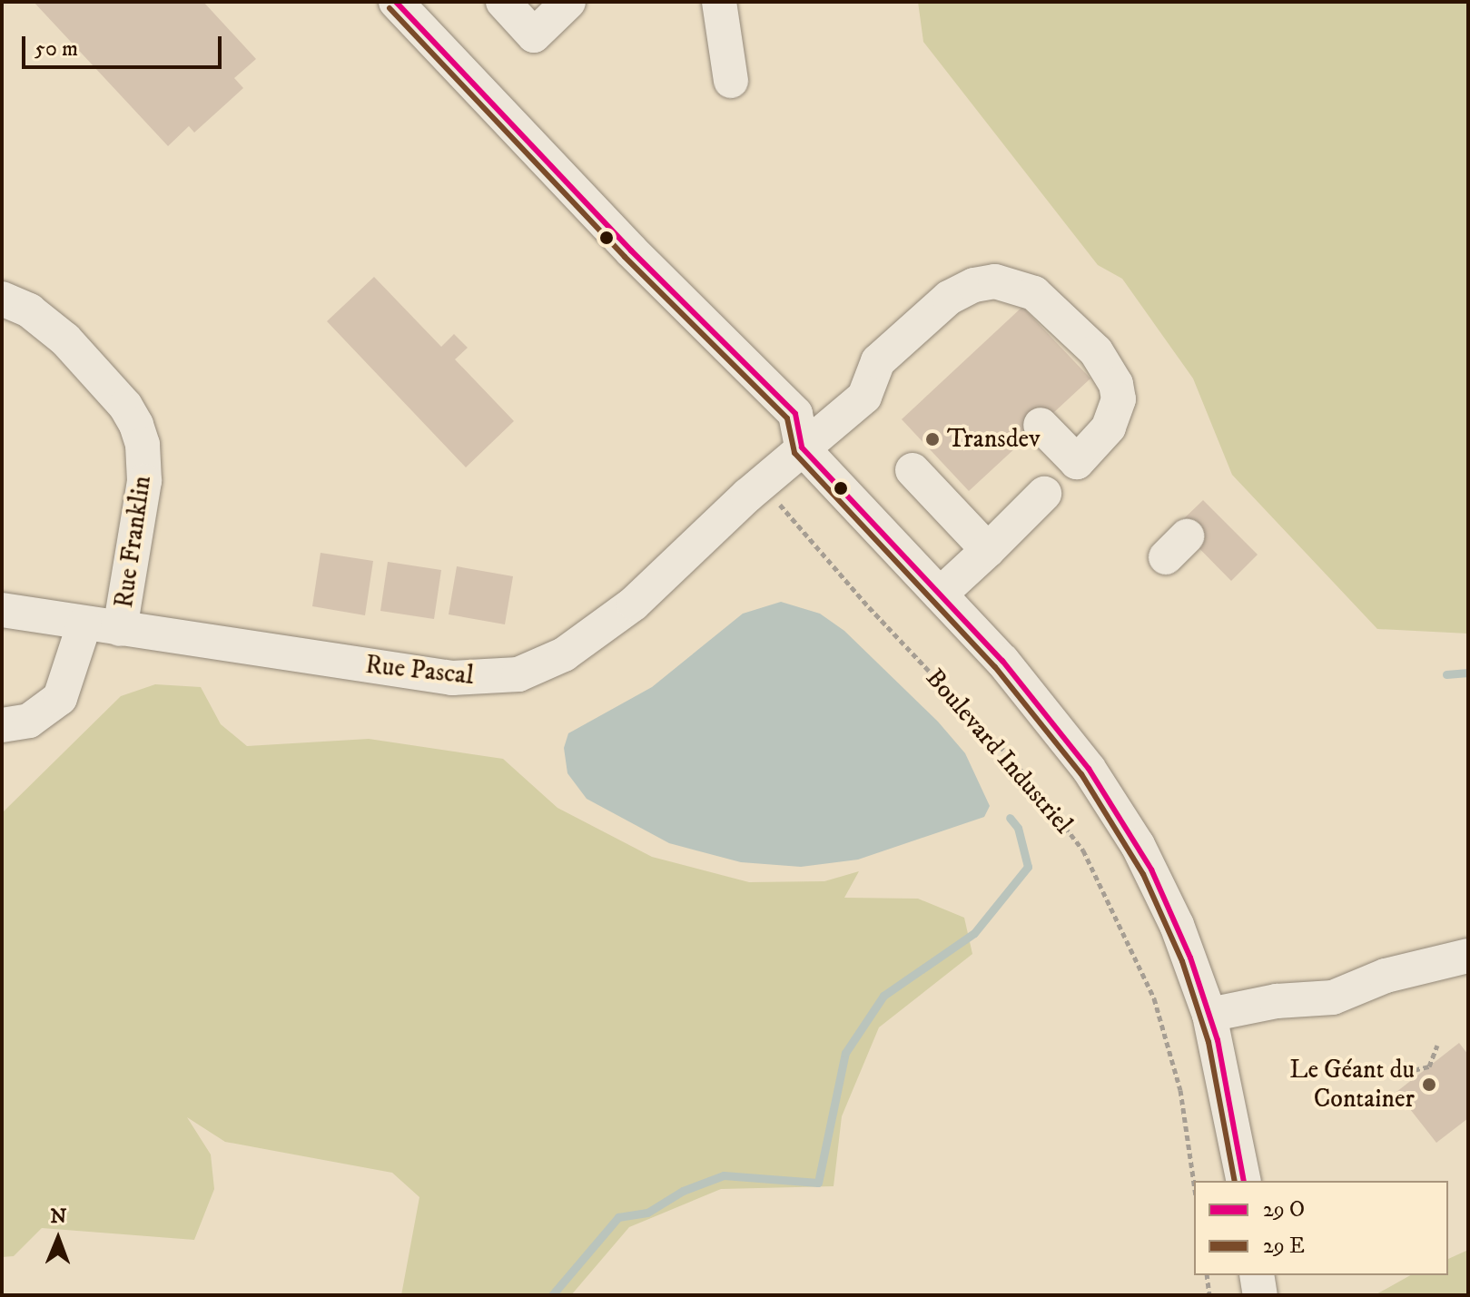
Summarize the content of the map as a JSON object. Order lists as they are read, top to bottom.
{
  "streets": {
    "street": ["Rue Franklin", "Rue Pascal", "Boulevard Industriel"]
  },
  "crossings": [
    ["Rue Franklin", "Rue Pascal"],
    ["Rue Pascal", "Boulevard Industriel"]
  ],
  "places": ["Transdev", "Le Géant du Container"],
  "legend": ["29 O", "29 E"],
  "scale_bar": "50 m",
  "north": "top"
}
